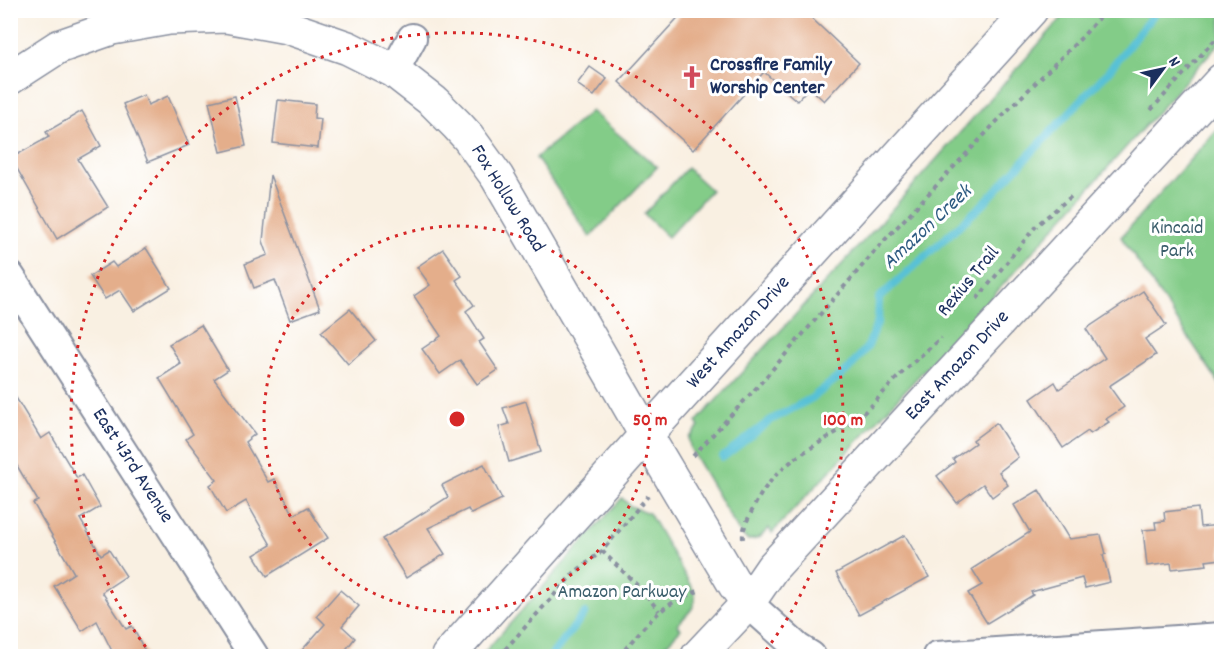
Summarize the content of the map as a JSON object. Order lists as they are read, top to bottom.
{
  "streets": {
    "main road": ["Fox Hollow Road", "West Amazon Drive", "East Amazon Drive"],
    "street": ["East 43rd Avenue"],
    "path": ["Rexius Trail"]
  },
  "crossings": [
    ["Fox Hollow Road", "West Amazon Drive"],
    ["Fox Hollow Road", "East Amazon Drive"]
  ],
  "water": ["Amazon Creek"],
  "parks": ["Kincaid Park", "Amazon Parkway"],
  "places": {
    "church": ["Crossfire Family Worship Center"]
  },
  "north": "top right",
  "rings": ["50 m", "100 m"]
}
